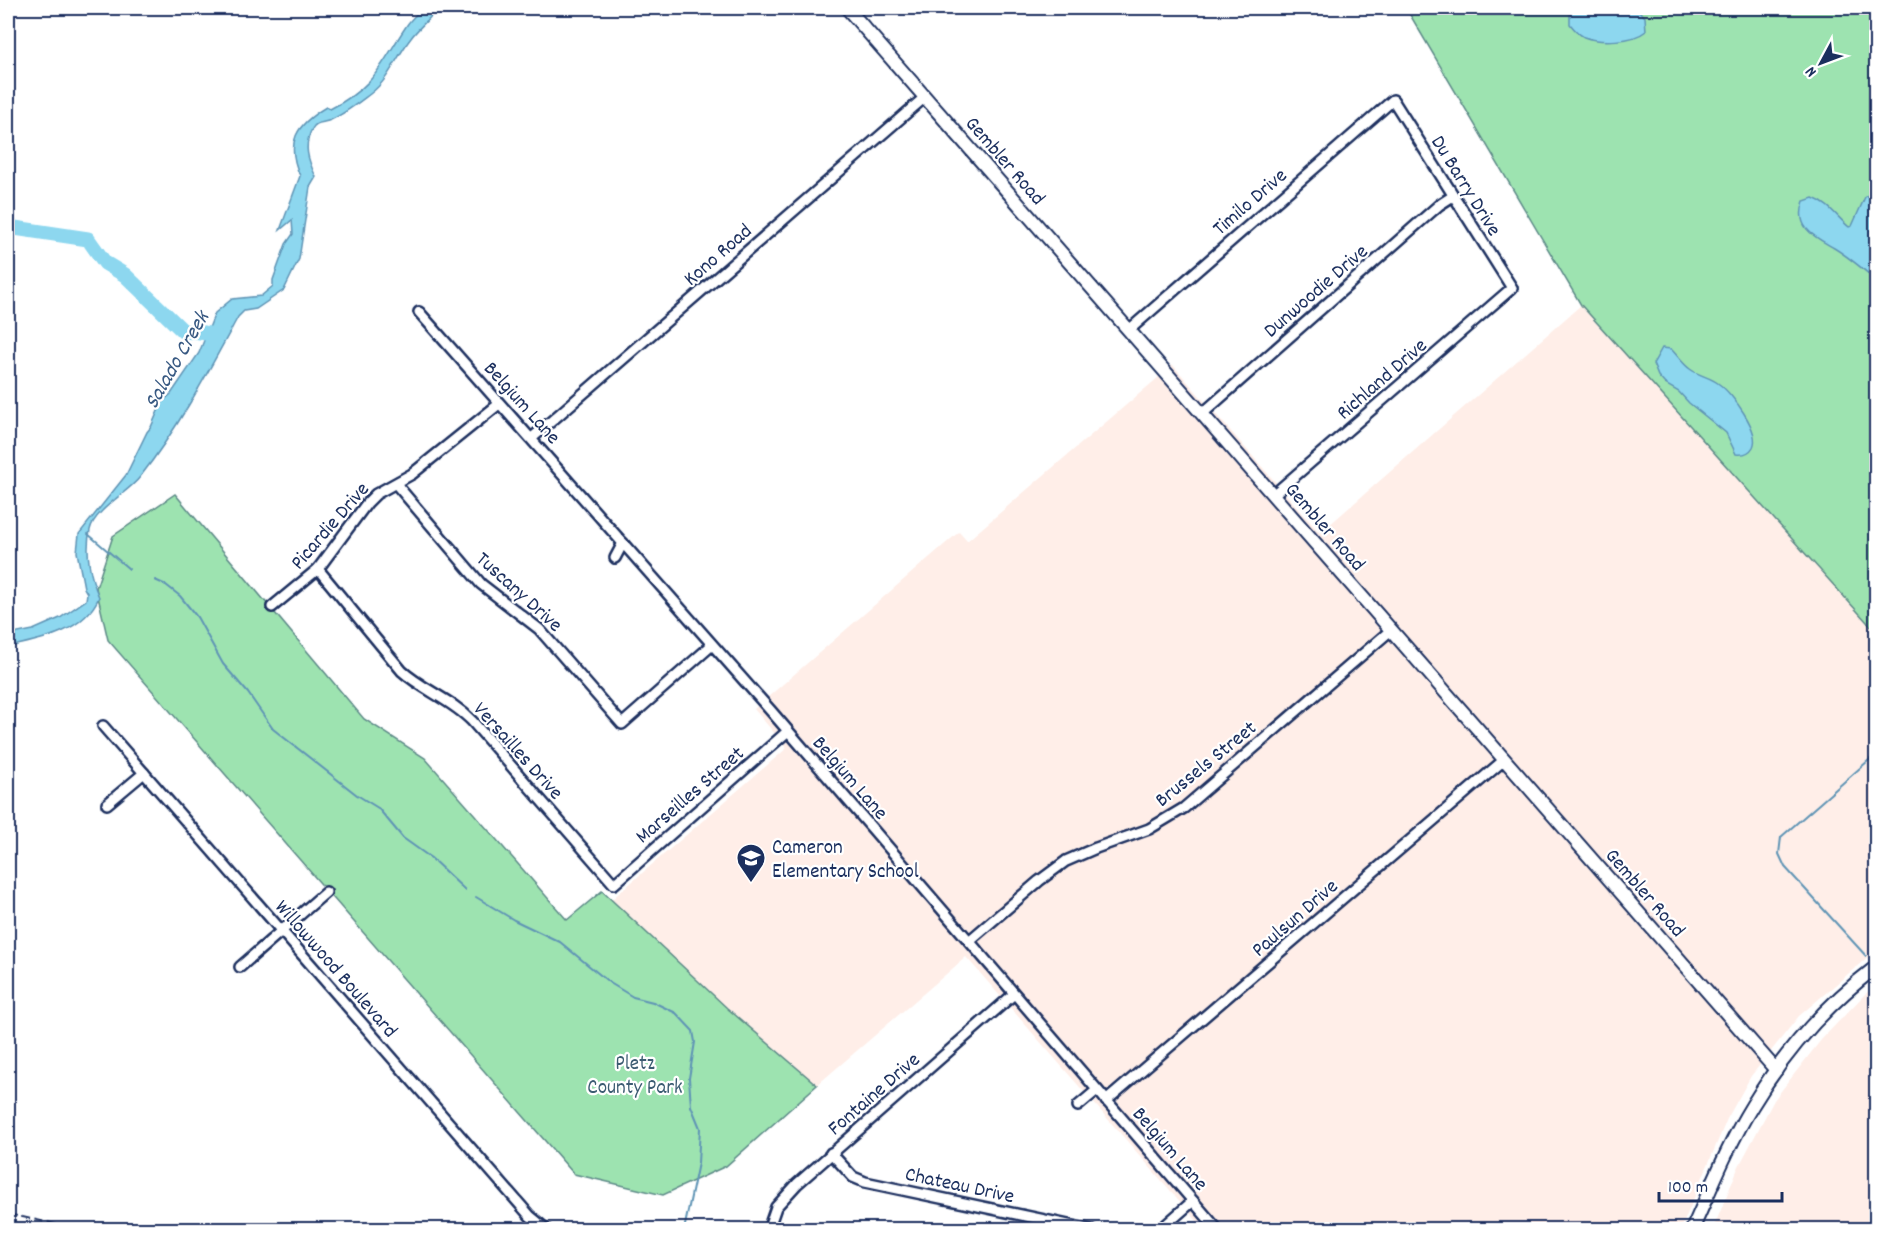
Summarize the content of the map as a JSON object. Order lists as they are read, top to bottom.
{
  "streets": {
    "main road": ["Gembler Road"],
    "street": [
      "Du Barry Drive",
      "Timilo Drive",
      "Kono Road",
      "Dunwoodie Drive",
      "Richland Drive",
      "Belgium Lane",
      "Picardie Drive",
      "Tuscany Drive",
      "Versailles Drive",
      "Brussels Street",
      "Marseilles Street",
      "Paulsun Drive",
      "Willowwood Boulevard",
      "Fontaine Drive",
      "Chateau Drive"
    ]
  },
  "crossings": [
    ["Gembler Road", "Timilo Drive"],
    ["Gembler Road", "Kono Road"],
    ["Gembler Road", "Dunwoodie Drive"],
    ["Gembler Road", "Richland Drive"],
    ["Gembler Road", "Brussels Street"],
    ["Gembler Road", "Paulsun Drive"],
    ["Du Barry Drive", "Timilo Drive"],
    ["Du Barry Drive", "Dunwoodie Drive"],
    ["Du Barry Drive", "Richland Drive"],
    ["Kono Road", "Belgium Lane"],
    ["Belgium Lane", "Picardie Drive"],
    ["Belgium Lane", "Tuscany Drive"],
    ["Belgium Lane", "Brussels Street"],
    ["Belgium Lane", "Marseilles Street"],
    ["Belgium Lane", "Paulsun Drive"],
    ["Belgium Lane", "Fontaine Drive"],
    ["Picardie Drive", "Tuscany Drive"],
    ["Picardie Drive", "Versailles Drive"],
    ["Versailles Drive", "Marseilles Street"],
    ["Fontaine Drive", "Chateau Drive"]
  ],
  "water": ["Salado Creek"],
  "parks": ["Pletz County Park"],
  "places": {
    "school or university": ["Cameron Elementary School"]
  },
  "scale_bar": "100 m",
  "north": "bottom left"
}
